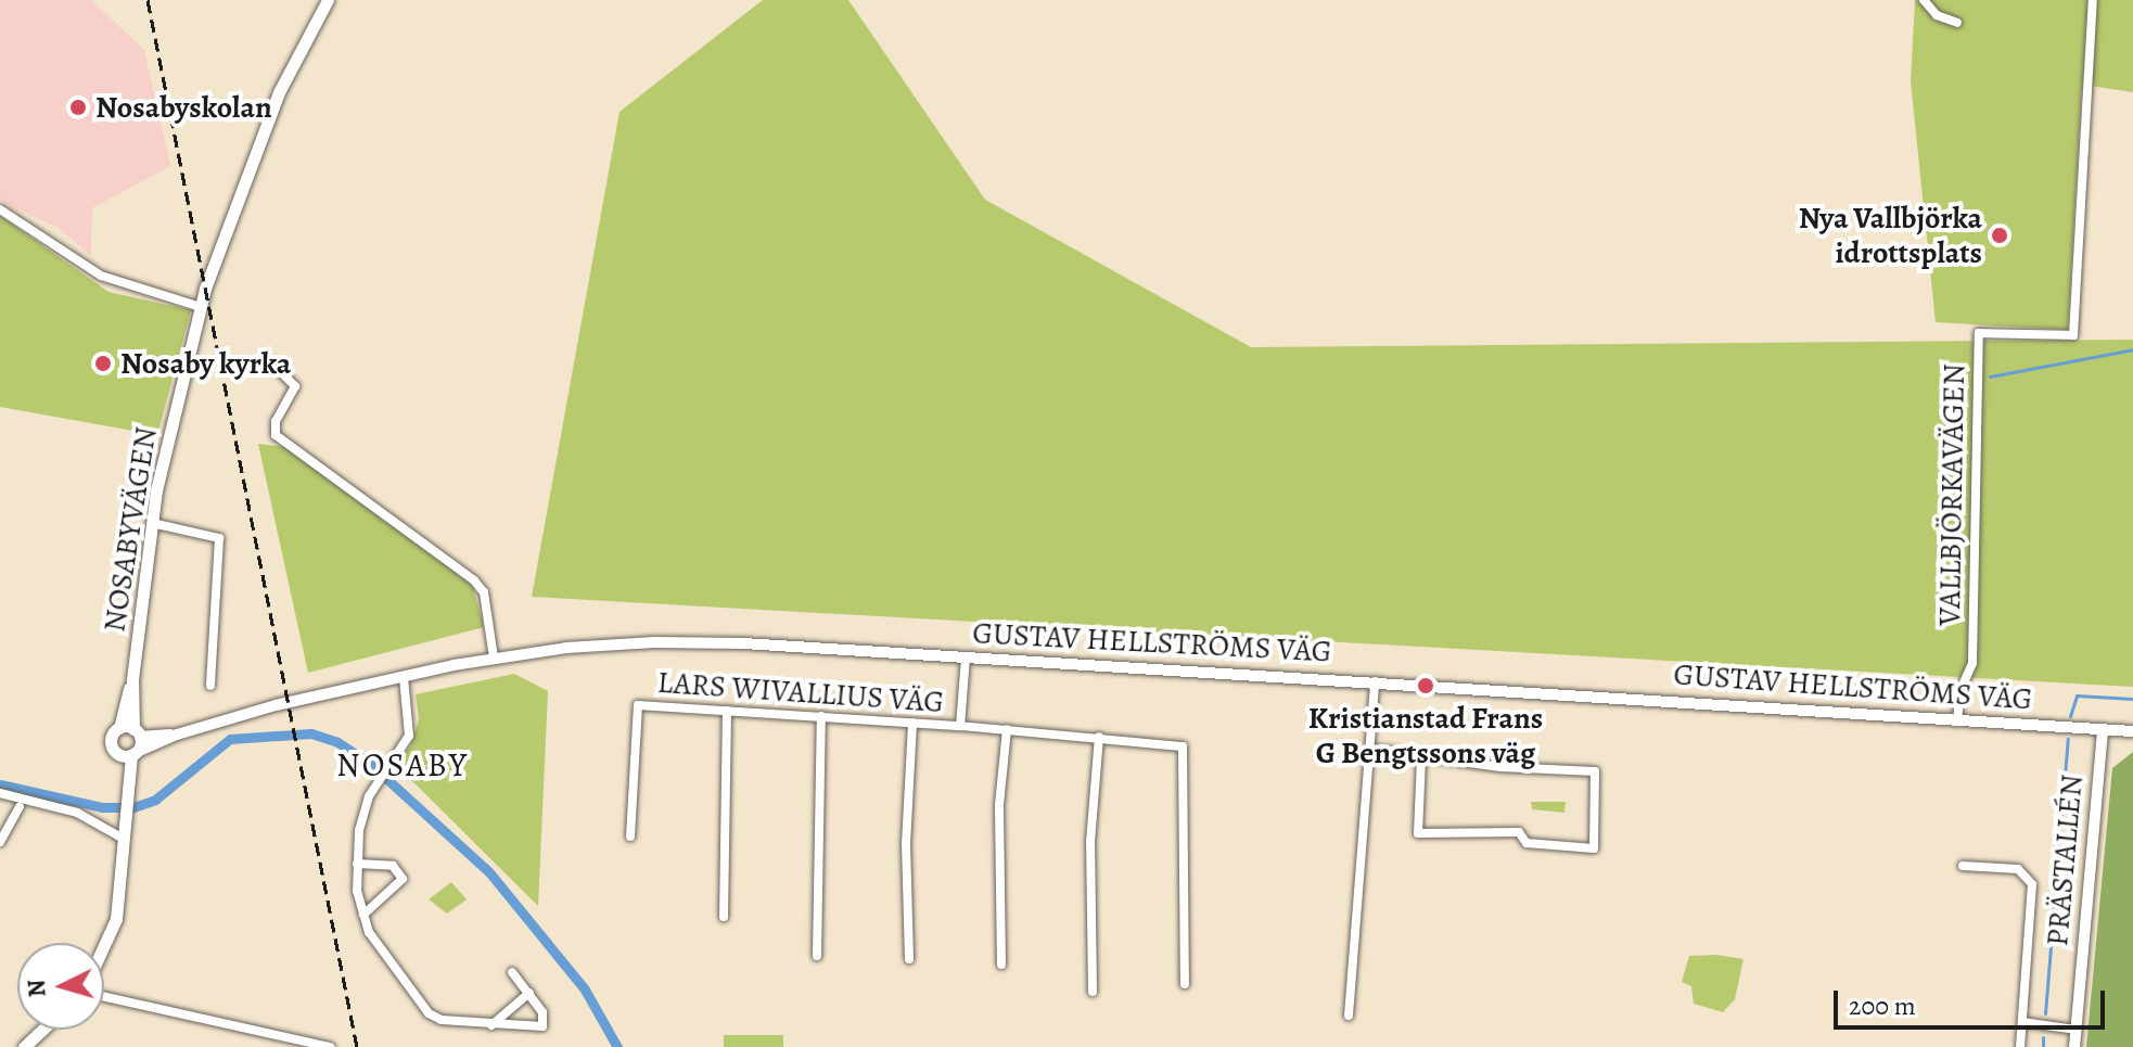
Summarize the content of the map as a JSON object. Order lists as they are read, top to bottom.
{
  "streets": {
    "main road": ["NOSABYVÄGEN"],
    "street": [
      "VALLBJÖRKAVÄGEN",
      "GUSTAV HELLSTRÖMS VÄG",
      "LARS WIVALLIUS VÄG",
      "PRÄSTALLÉN"
    ]
  },
  "crossings": [
    ["VALLBJÖRKAVÄGEN", "GUSTAV HELLSTRÖMS VÄG"],
    ["NOSABYVÄGEN", "GUSTAV HELLSTRÖMS VÄG"],
    ["GUSTAV HELLSTRÖMS VÄG", "LARS WIVALLIUS VÄG"],
    ["GUSTAV HELLSTRÖMS VÄG", "PRÄSTALLÉN"]
  ],
  "districts": ["NOSABY"],
  "places": [
    "Nosabyskolan",
    "Nya Vallbjörka idrottsplats",
    "Nosaby kyrka",
    "Kristianstad Frans G Bengtssons väg"
  ],
  "scale_bar": "200 m",
  "north": "left"
}
